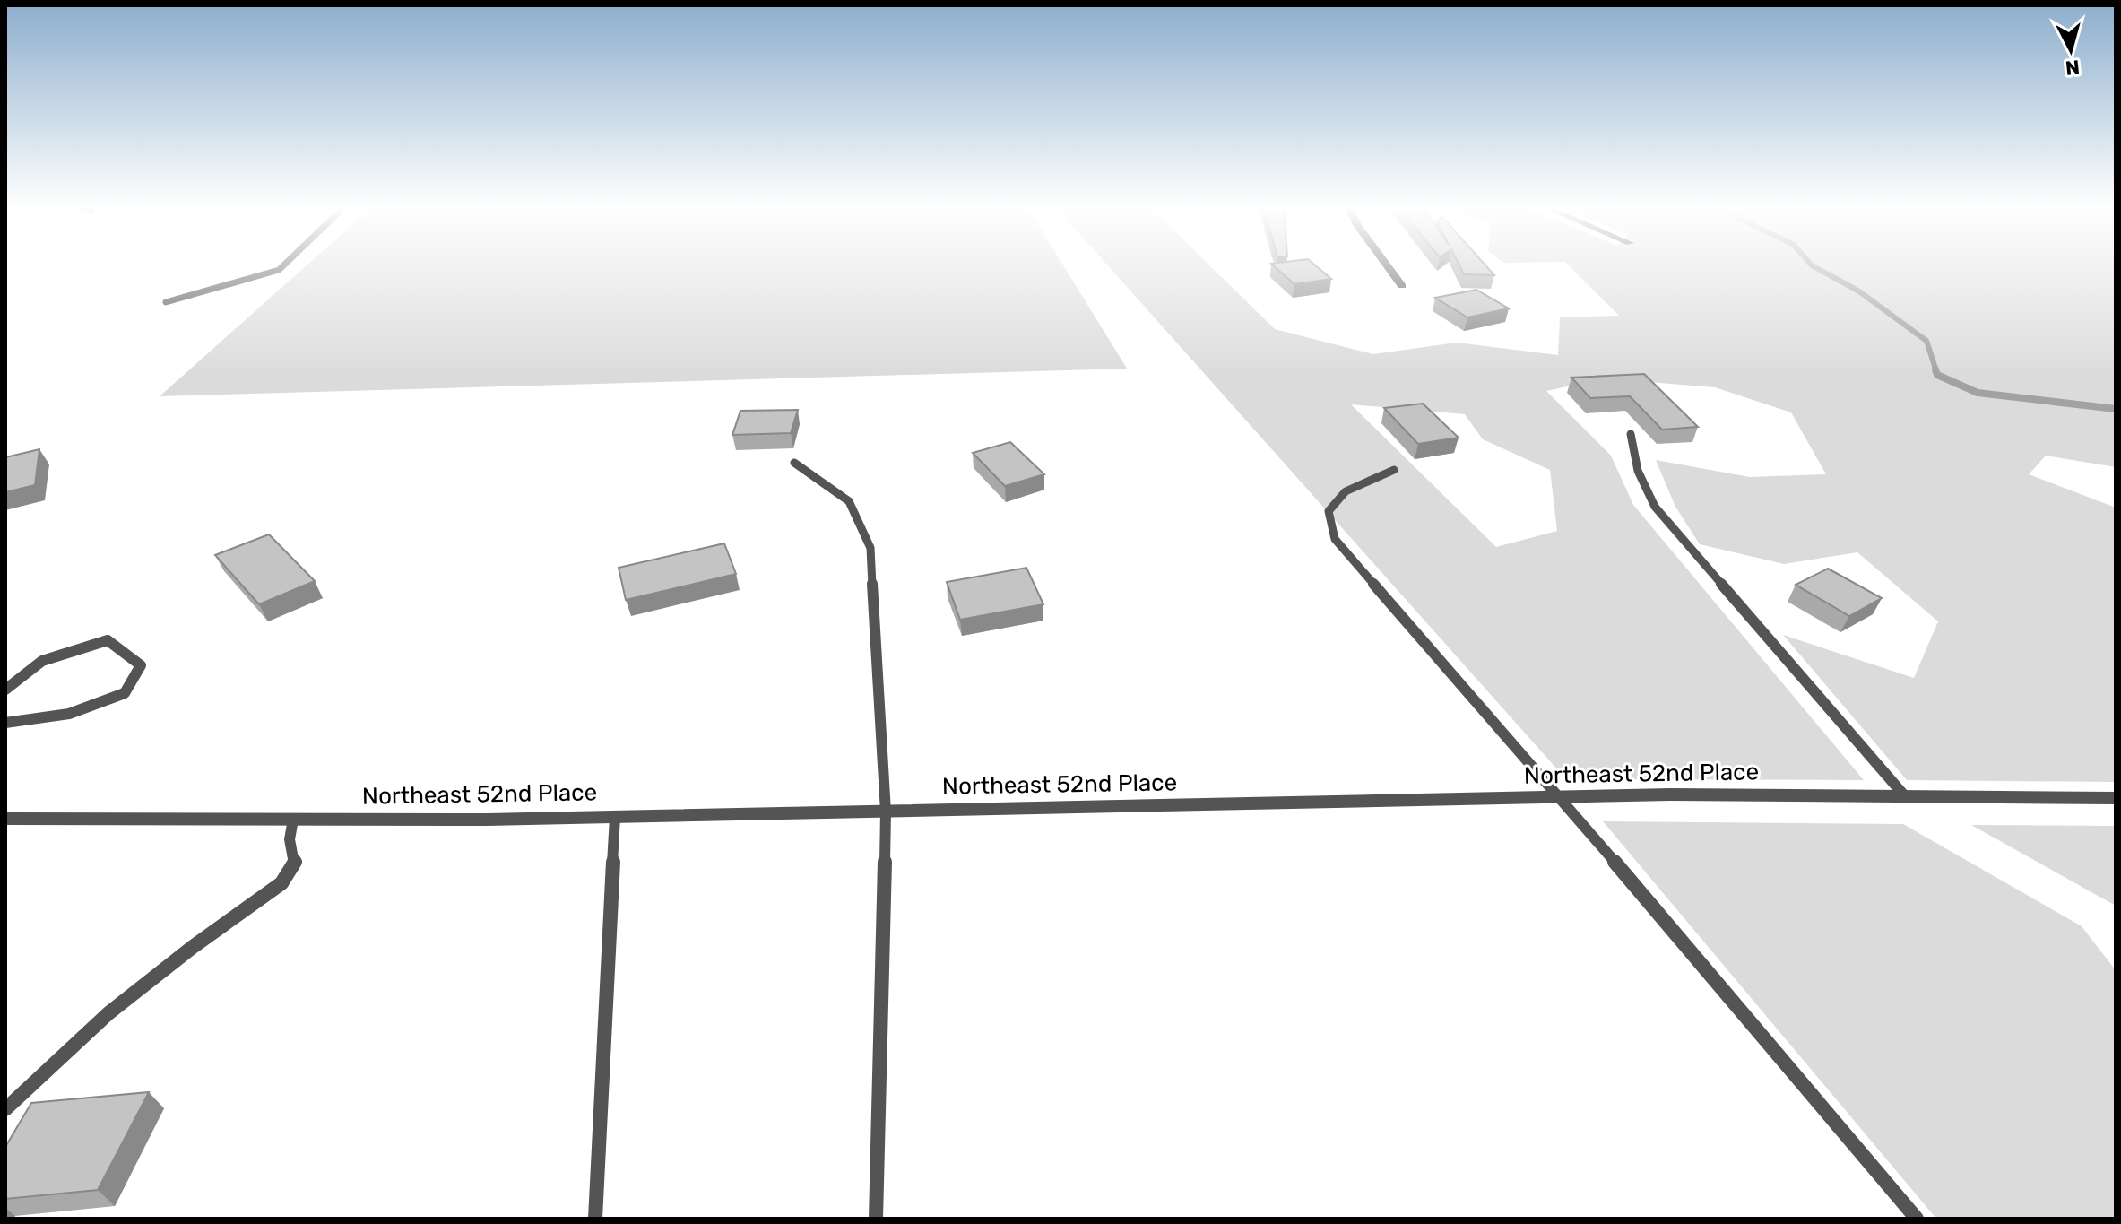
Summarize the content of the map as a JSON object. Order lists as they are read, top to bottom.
{
  "streets": {
    "street": ["Northeast 52nd Place"]
  },
  "north": "bottom"
}
